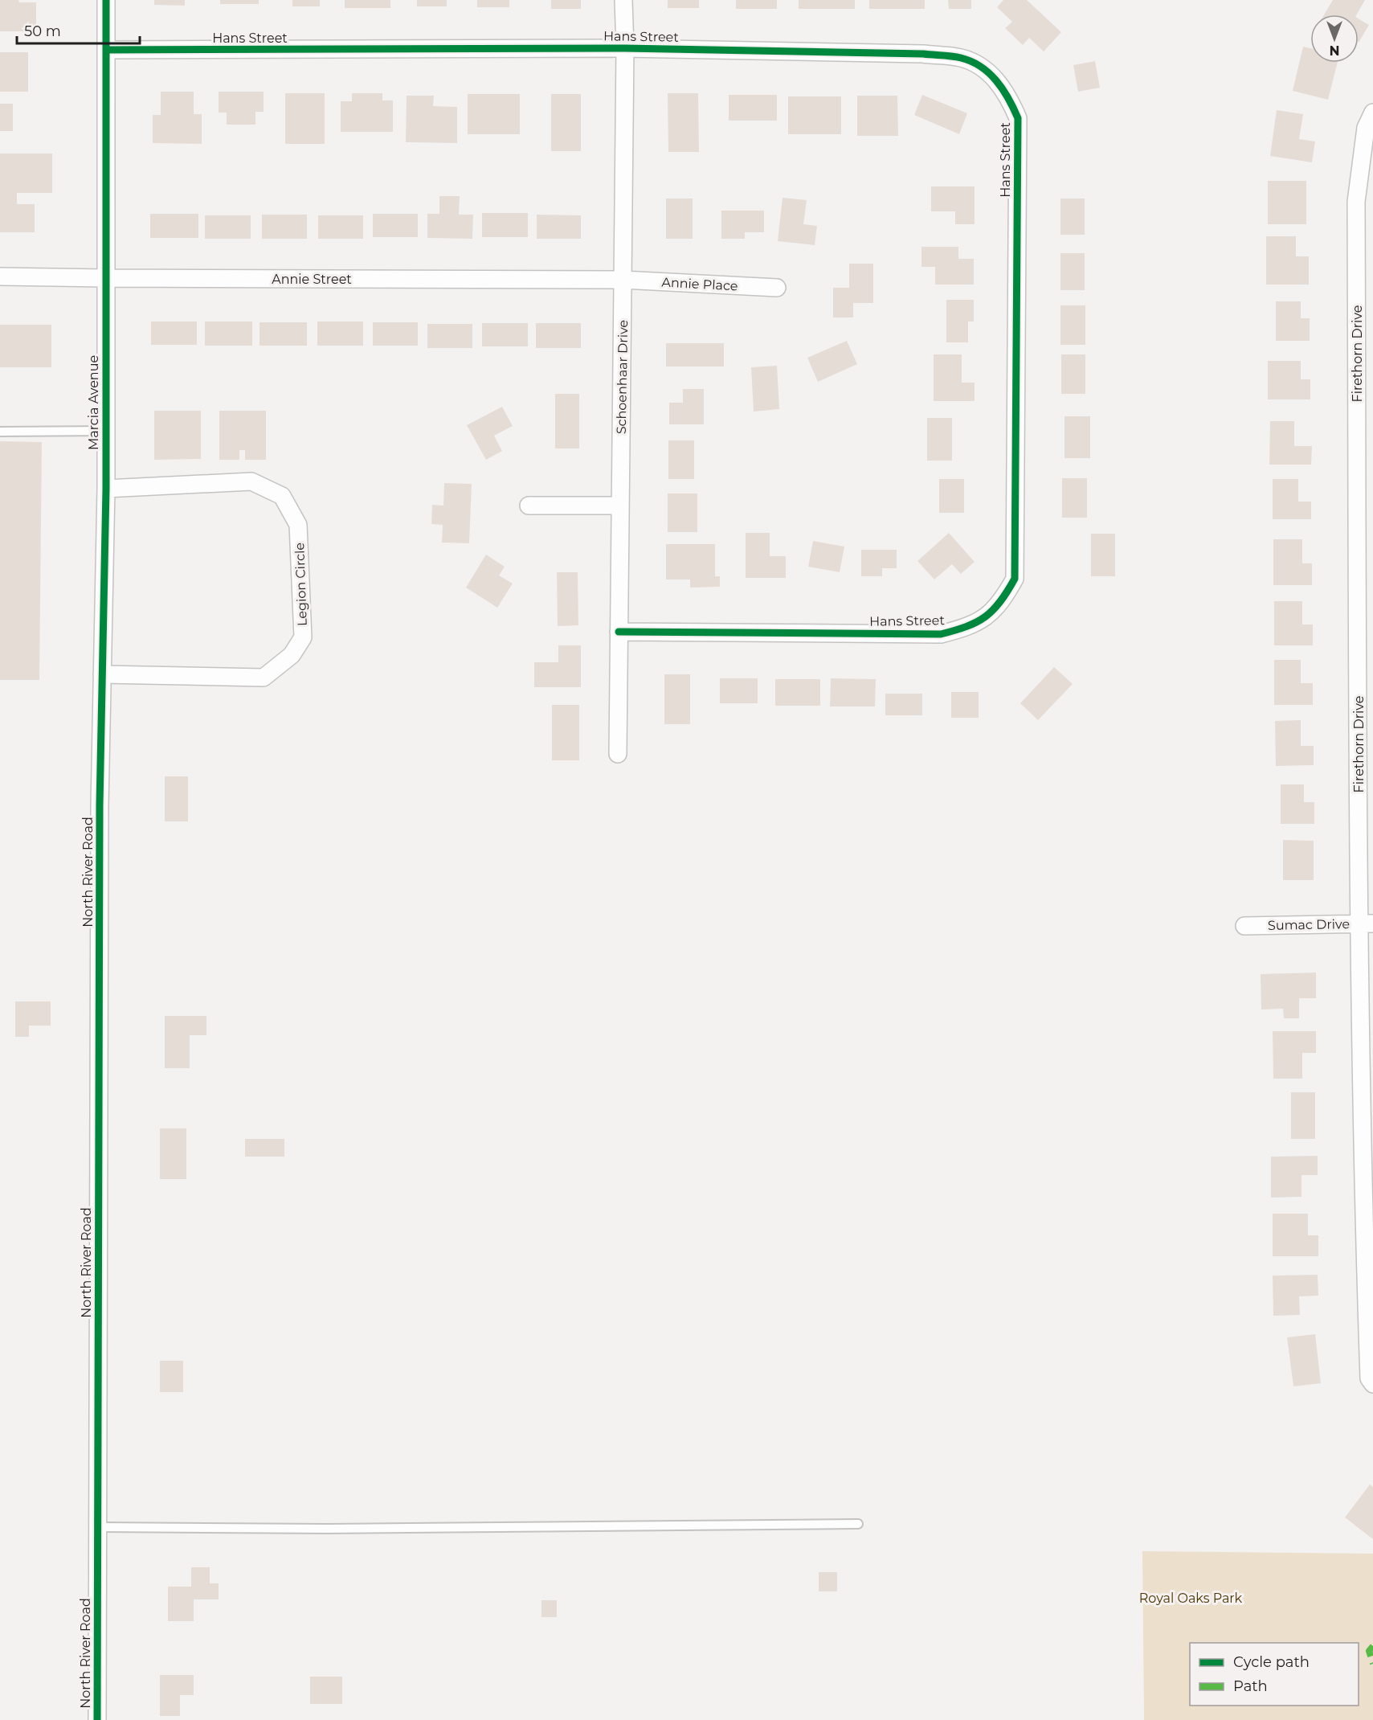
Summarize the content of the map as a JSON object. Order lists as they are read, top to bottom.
{
  "streets": {
    "street": [
      "Hans Street",
      "Annie Street",
      "Annie Place",
      "Firethorn Drive",
      "Schoenhaar Drive",
      "Marcia Avenue",
      "Legion Circle",
      "North River Road",
      "Sumac Drive"
    ]
  },
  "crossings": [
    ["Hans Street", "Schoenhaar Drive"],
    ["Hans Street", "Marcia Avenue"],
    ["Annie Street", "Annie Place"],
    ["Annie Street", "Schoenhaar Drive"],
    ["Annie Street", "Marcia Avenue"],
    ["Annie Place", "Schoenhaar Drive"],
    ["Firethorn Drive", "Sumac Drive"],
    ["Marcia Avenue", "Legion Circle"],
    ["Marcia Avenue", "North River Road"]
  ],
  "parks": ["Royal Oaks Park"],
  "legend": ["Cycle path", "Path"],
  "scale_bar": "50 m",
  "north": "bottom"
}
